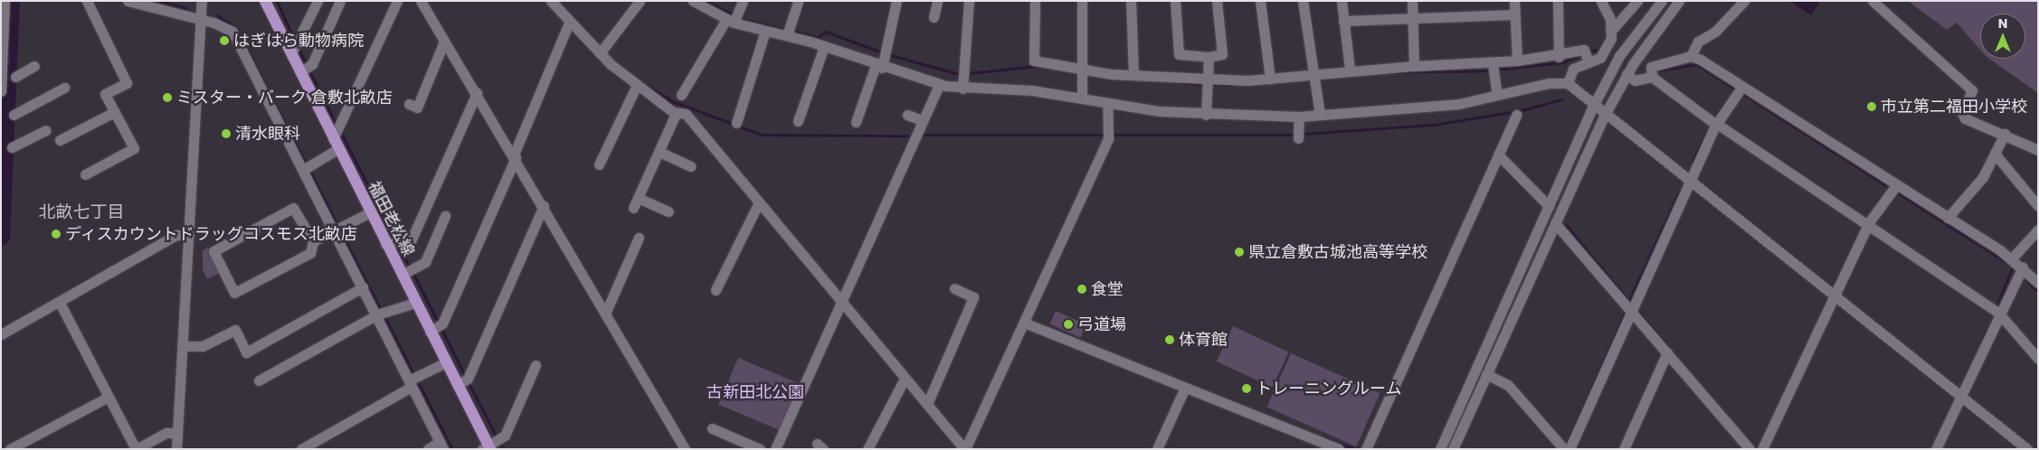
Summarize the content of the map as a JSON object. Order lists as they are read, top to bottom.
{
  "streets": {
    "main road": ["福田老松線"]
  },
  "districts": ["北畝七丁目"],
  "parks": ["古新田北公園"],
  "places": [
    "はぎはら動物病院",
    "ミスター・バーク 倉敷北畝店",
    "市立第二福田小学校",
    "清水眼科",
    "ディスカウントドラッグコスモス北畝店",
    "県立倉敷古城池高等学校",
    "食堂",
    "弓道場",
    "体育館",
    "トレーニングルーム"
  ],
  "north": "top"
}
